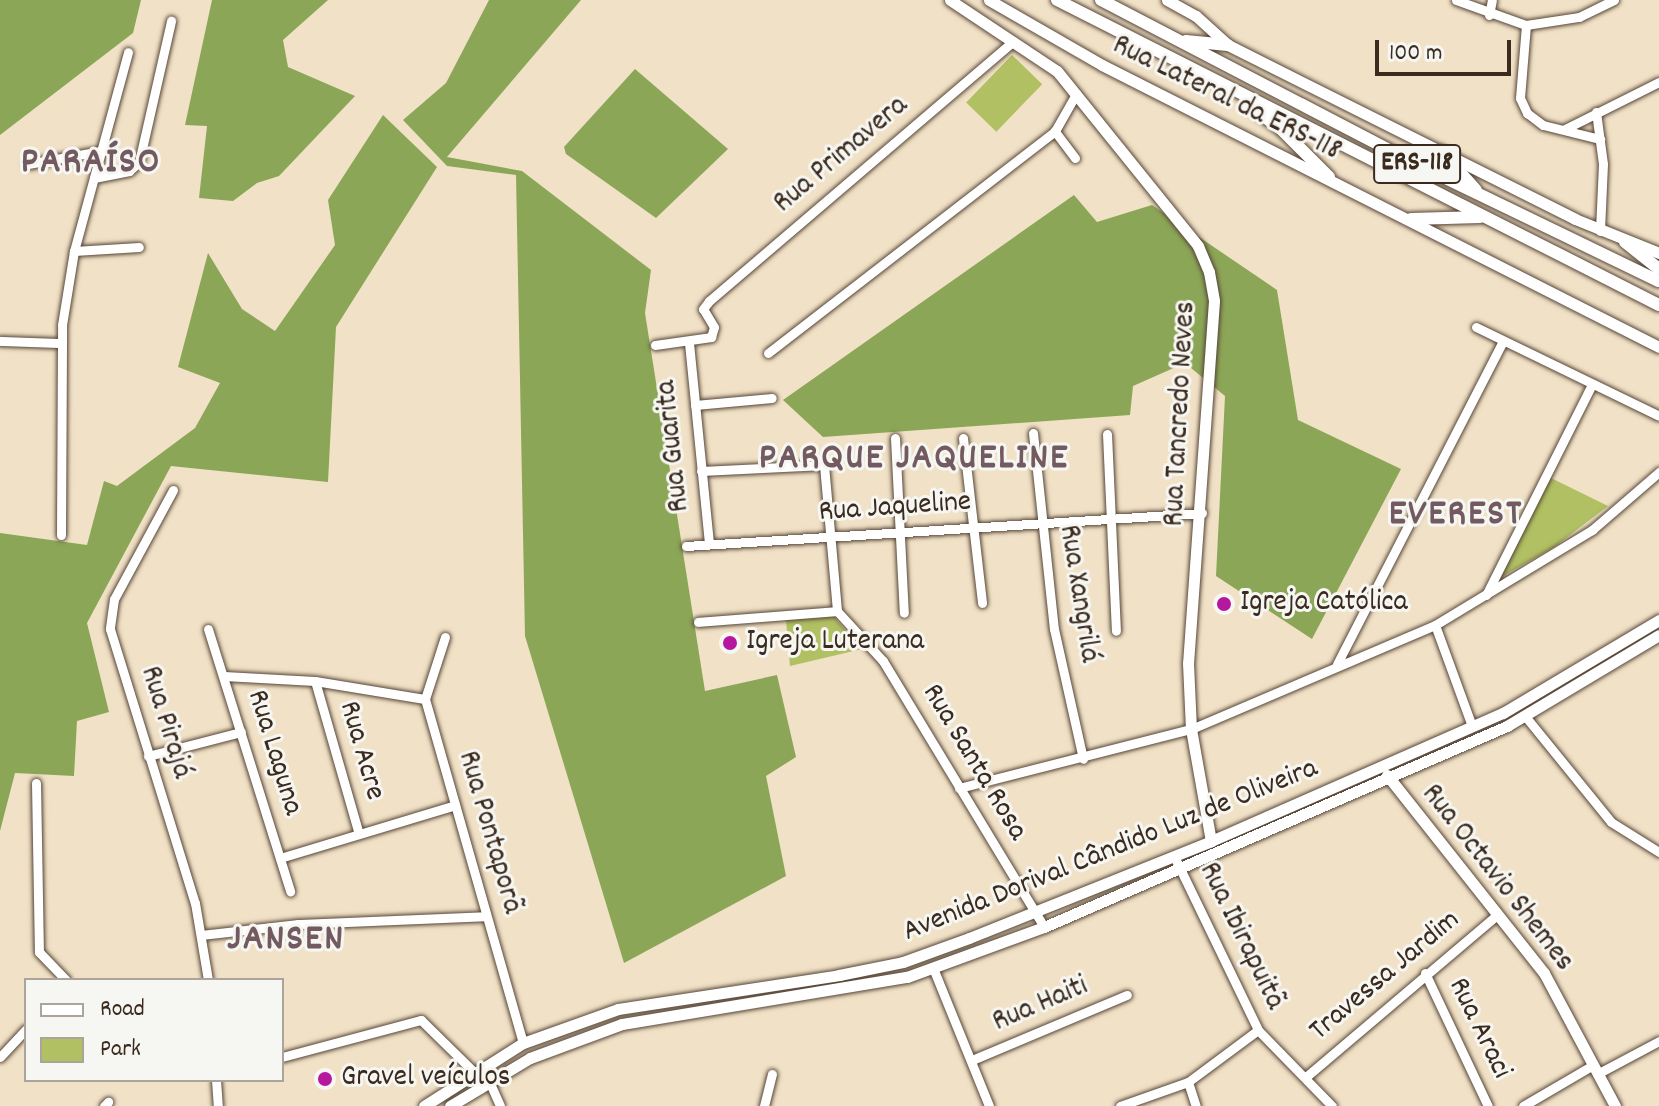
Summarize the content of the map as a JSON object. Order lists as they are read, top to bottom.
{
  "streets": {
    "highway": ["ERS-118"],
    "main road": [
      "Rua Lateral da ERS-118",
      "Rua Tancredo Neves",
      "Avenida Dorival Cândido Luz de Oliveira",
      "Rua Octavio Shemes"
    ],
    "street": [
      "Rua Primavera",
      "Rua Guarita",
      "Rua Jaqueline",
      "Rua Xangrilá",
      "Rua Pirajá",
      "Rua Acre",
      "Rua Laguna",
      "Rua Santa Rosa",
      "Rua Pontaporã",
      "Rua Ibirapuitã",
      "Travessa Jardim",
      "Rua Haiti",
      "Rua Araci"
    ]
  },
  "crossings": [
    ["Rua Primavera", "Rua Tancredo Neves"],
    ["Rua Primavera", "Rua Guarita"],
    ["Rua Tancredo Neves", "Rua Jaqueline"],
    ["Rua Tancredo Neves", "Avenida Dorival Cândido Luz de Oliveira"],
    ["Rua Guarita", "Rua Jaqueline"],
    ["Rua Jaqueline", "Rua Xangrilá"],
    ["Rua Santa Rosa", "Avenida Dorival Cândido Luz de Oliveira"],
    ["Rua Pontaporã", "Avenida Dorival Cândido Luz de Oliveira"],
    ["Avenida Dorival Cândido Luz de Oliveira", "Rua Octavio Shemes"],
    ["Avenida Dorival Cândido Luz de Oliveira", "Rua Ibirapuitã"],
    ["Rua Octavio Shemes", "Travessa Jardim"],
    ["Rua Ibirapuitã", "Travessa Jardim"],
    ["Travessa Jardim", "Rua Araci"]
  ],
  "districts": [
    "PARAÍSO",
    "PARQUE JAQUELINE",
    "EVEREST",
    "JANSEN"
  ],
  "places": ["Igreja Católica", "Igreja Luterana", "Gravel veículos"],
  "legend": ["Road", "Park"],
  "scale_bar": "100 m"
}
